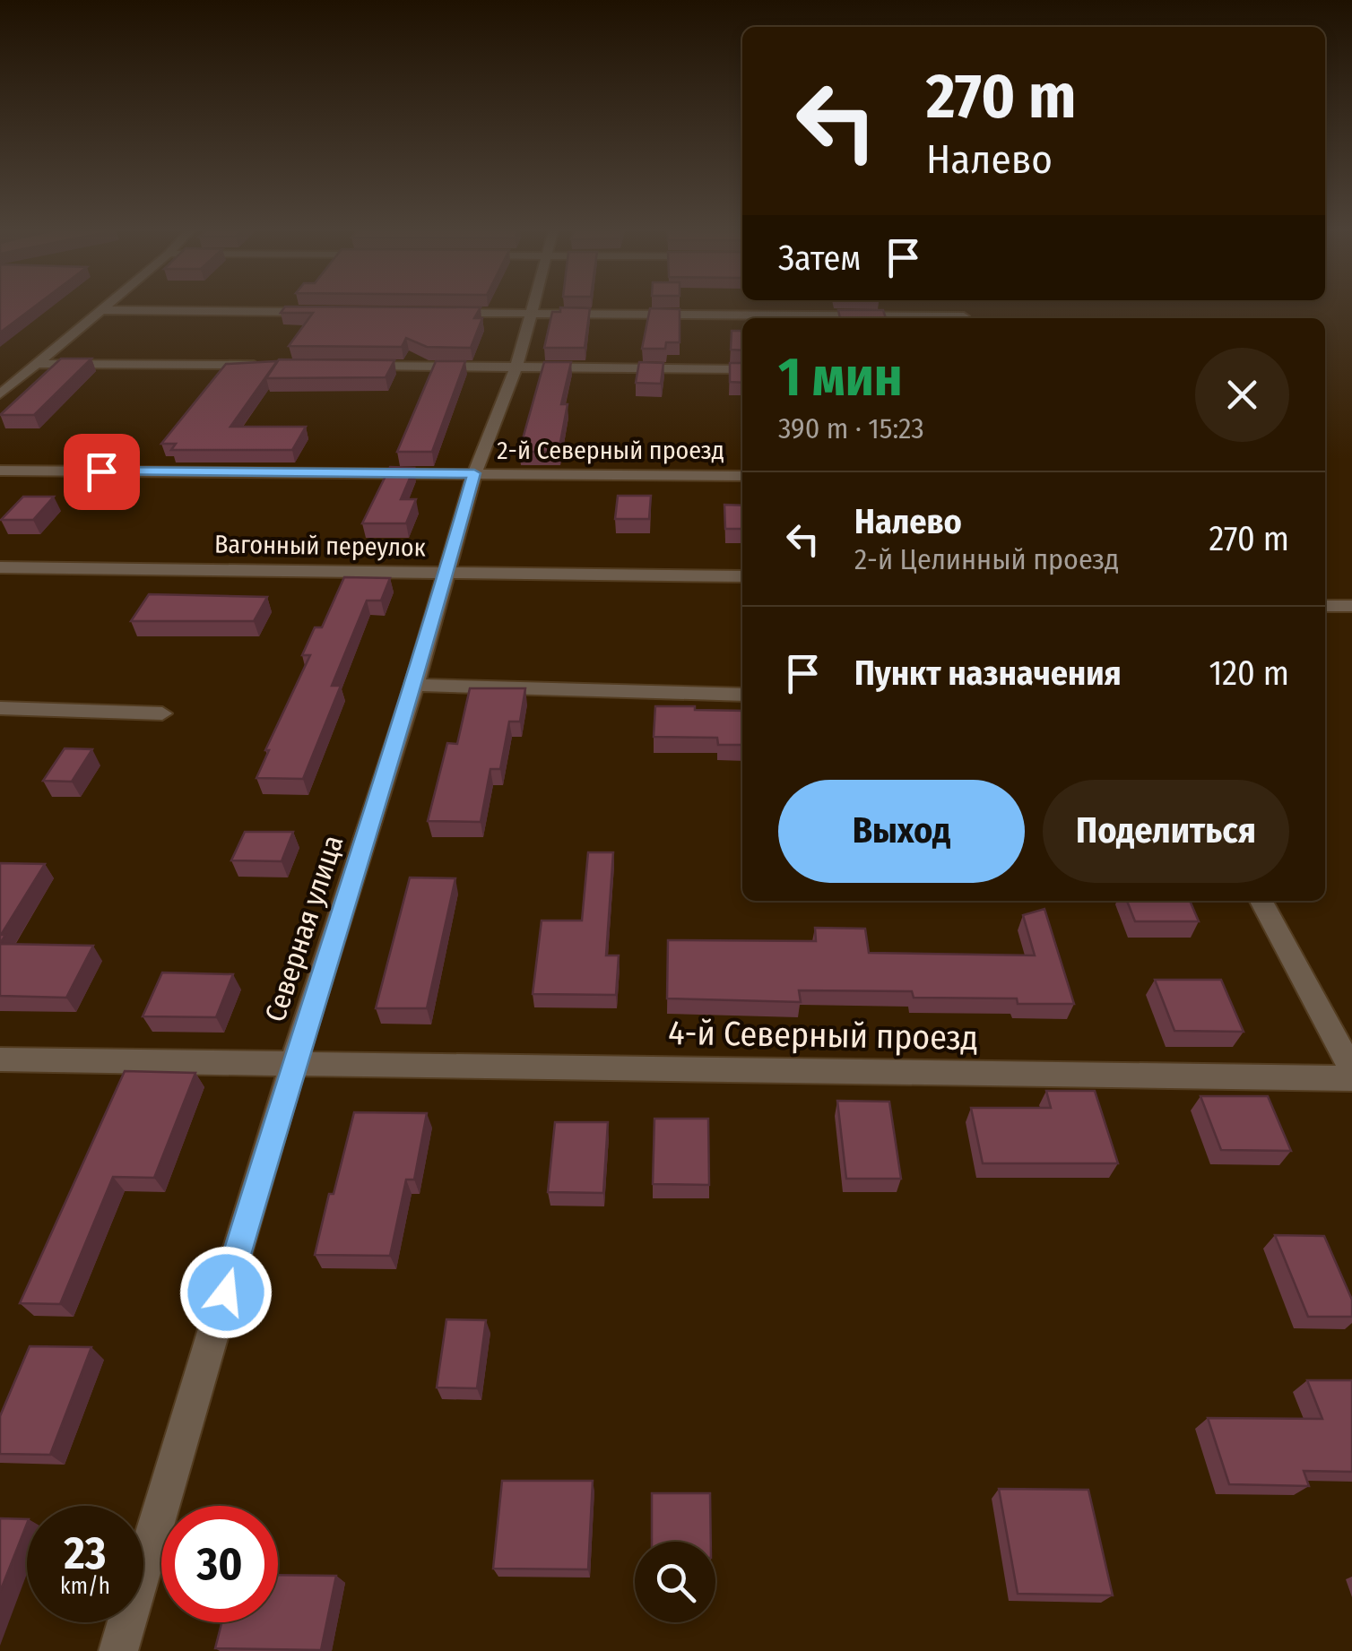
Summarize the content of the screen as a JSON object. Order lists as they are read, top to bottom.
{
  "streets": {
    "street": [
      "2-й Северный проезд",
      "Вагонный переулок",
      "Северная улица",
      "4-й Северный проезд"
    ]
  },
  "crossings": [
    ["2-й Северный проезд", "Северная улица"],
    ["Вагонный переулок", "Северная улица"],
    ["Северная улица", "4-й Северный проезд"]
  ],
  "page": {
    "turn": ["270 m", "Налево"],
    "then": "Затем",
    "heading": ["1 мин", "390 m · 15:23"],
    "list": [
      {
        "name": "Налево",
        "note": "2-й Целинный проезд",
        "value": "270 m"
      },
      {
        "name": "Пункт назначения",
        "value": "120 m"
      }
    ],
    "buttons": ["Выход", "Поделиться"],
    "speed": "23 km/h",
    "limit": "30"
  }
}
